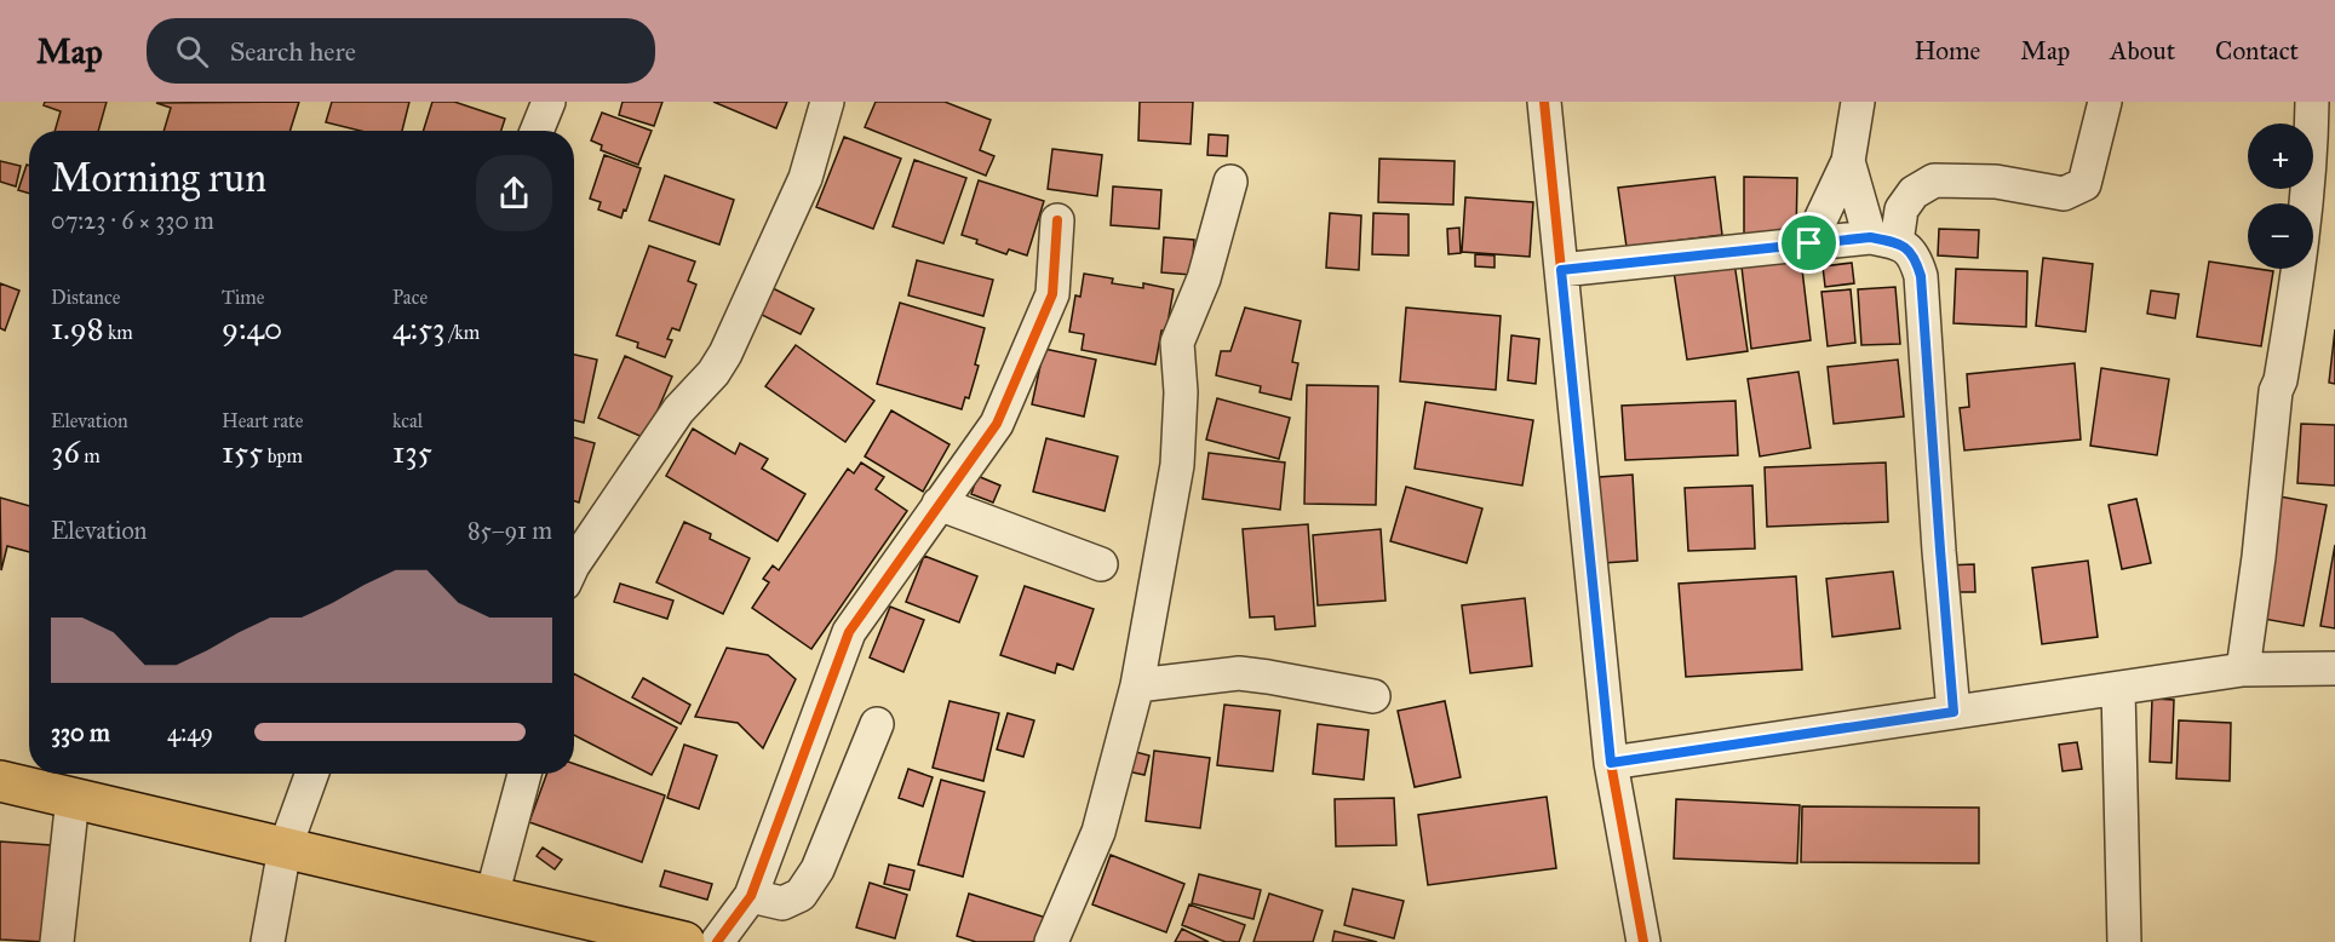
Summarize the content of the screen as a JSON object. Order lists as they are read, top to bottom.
{
  "page": {
    "header": "Map",
    "search": "Search here",
    "nav": [
      "Home",
      "Map",
      "About",
      "Contact"
    ],
    "map_buttons": ["+", "−"],
    "heading": ["Morning run", "07:23 · 6 × 330 m"],
    "stats": [
      ["Distance", "1.98 km"],
      ["Time", "9:40"],
      ["Pace", "4:53 /km"],
      ["Elevation", "36 m"],
      ["Heart rate", "155 bpm"],
      ["kcal", "135"]
    ],
    "chart": ["Elevation", "85–91 m"],
    "list": [
      {
        "name": "330 m",
        "note": "4:49"
      }
    ]
  }
}
